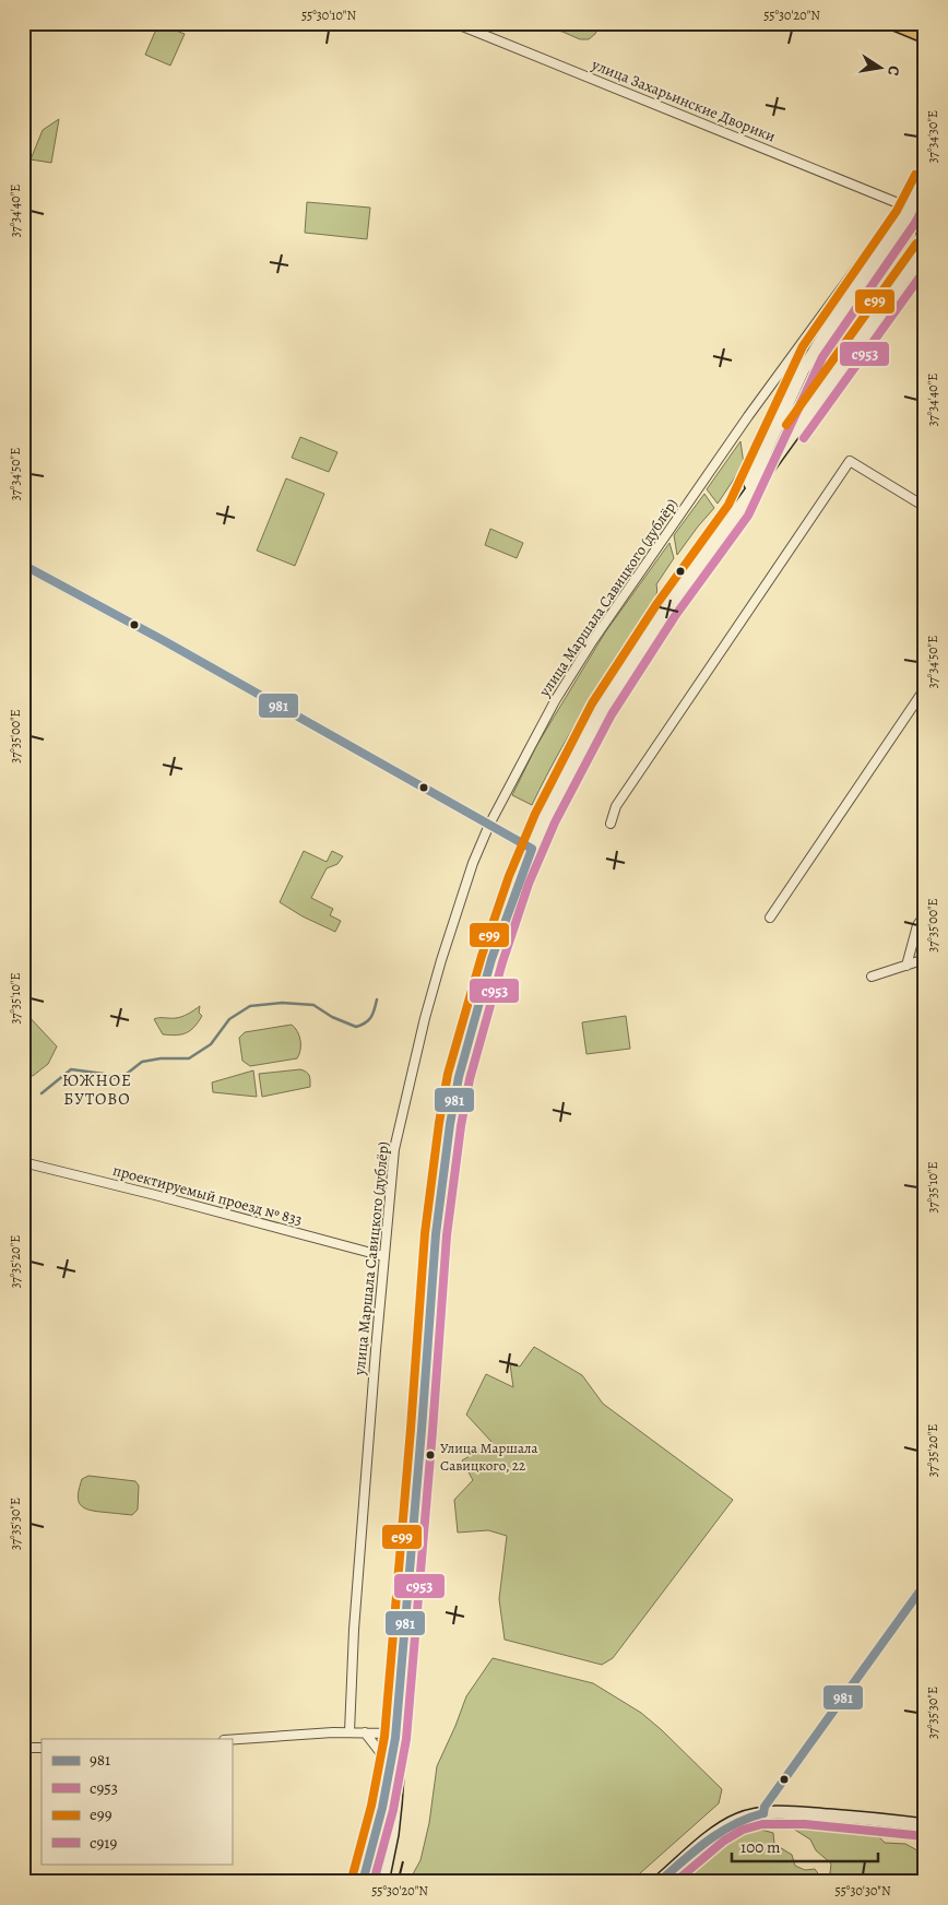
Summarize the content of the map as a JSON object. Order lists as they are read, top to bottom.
{
  "streets": {
    "street": ["улица Захарьинские Дворики", "улица Маршала Савицкого (дублёр)", "проектируемый проезд № 833"]
  },
  "crossings": [
    ["улица Захарьинские Дворики", "улица Маршала Савицкого (дублёр)"],
    ["улица Маршала Савицкого (дублёр)", "проектируемый проезд № 833"]
  ],
  "districts": ["ЮЖНОЕ БУТОВО"],
  "places": ["Улица Маршала Савицкого, 22"],
  "lines": [
    "transit line е99",
    "transit line с953",
    "transit line 981",
    "transit line с919"
  ],
  "legend": [
    "981",
    "с953",
    "е99",
    "с919"
  ],
  "scale_bar": "100 m",
  "north": "right",
  "coordinates": [
    "55°30'10\"N",
    "55°30'20\"N",
    "37°34'30\"E",
    "37°34'40\"E",
    "37°34'50\"E",
    "37°35'00\"E",
    "37°35'10\"E",
    "37°35'20\"E",
    "37°35'30\"E",
    "55°30'30\"N"
  ]
}
